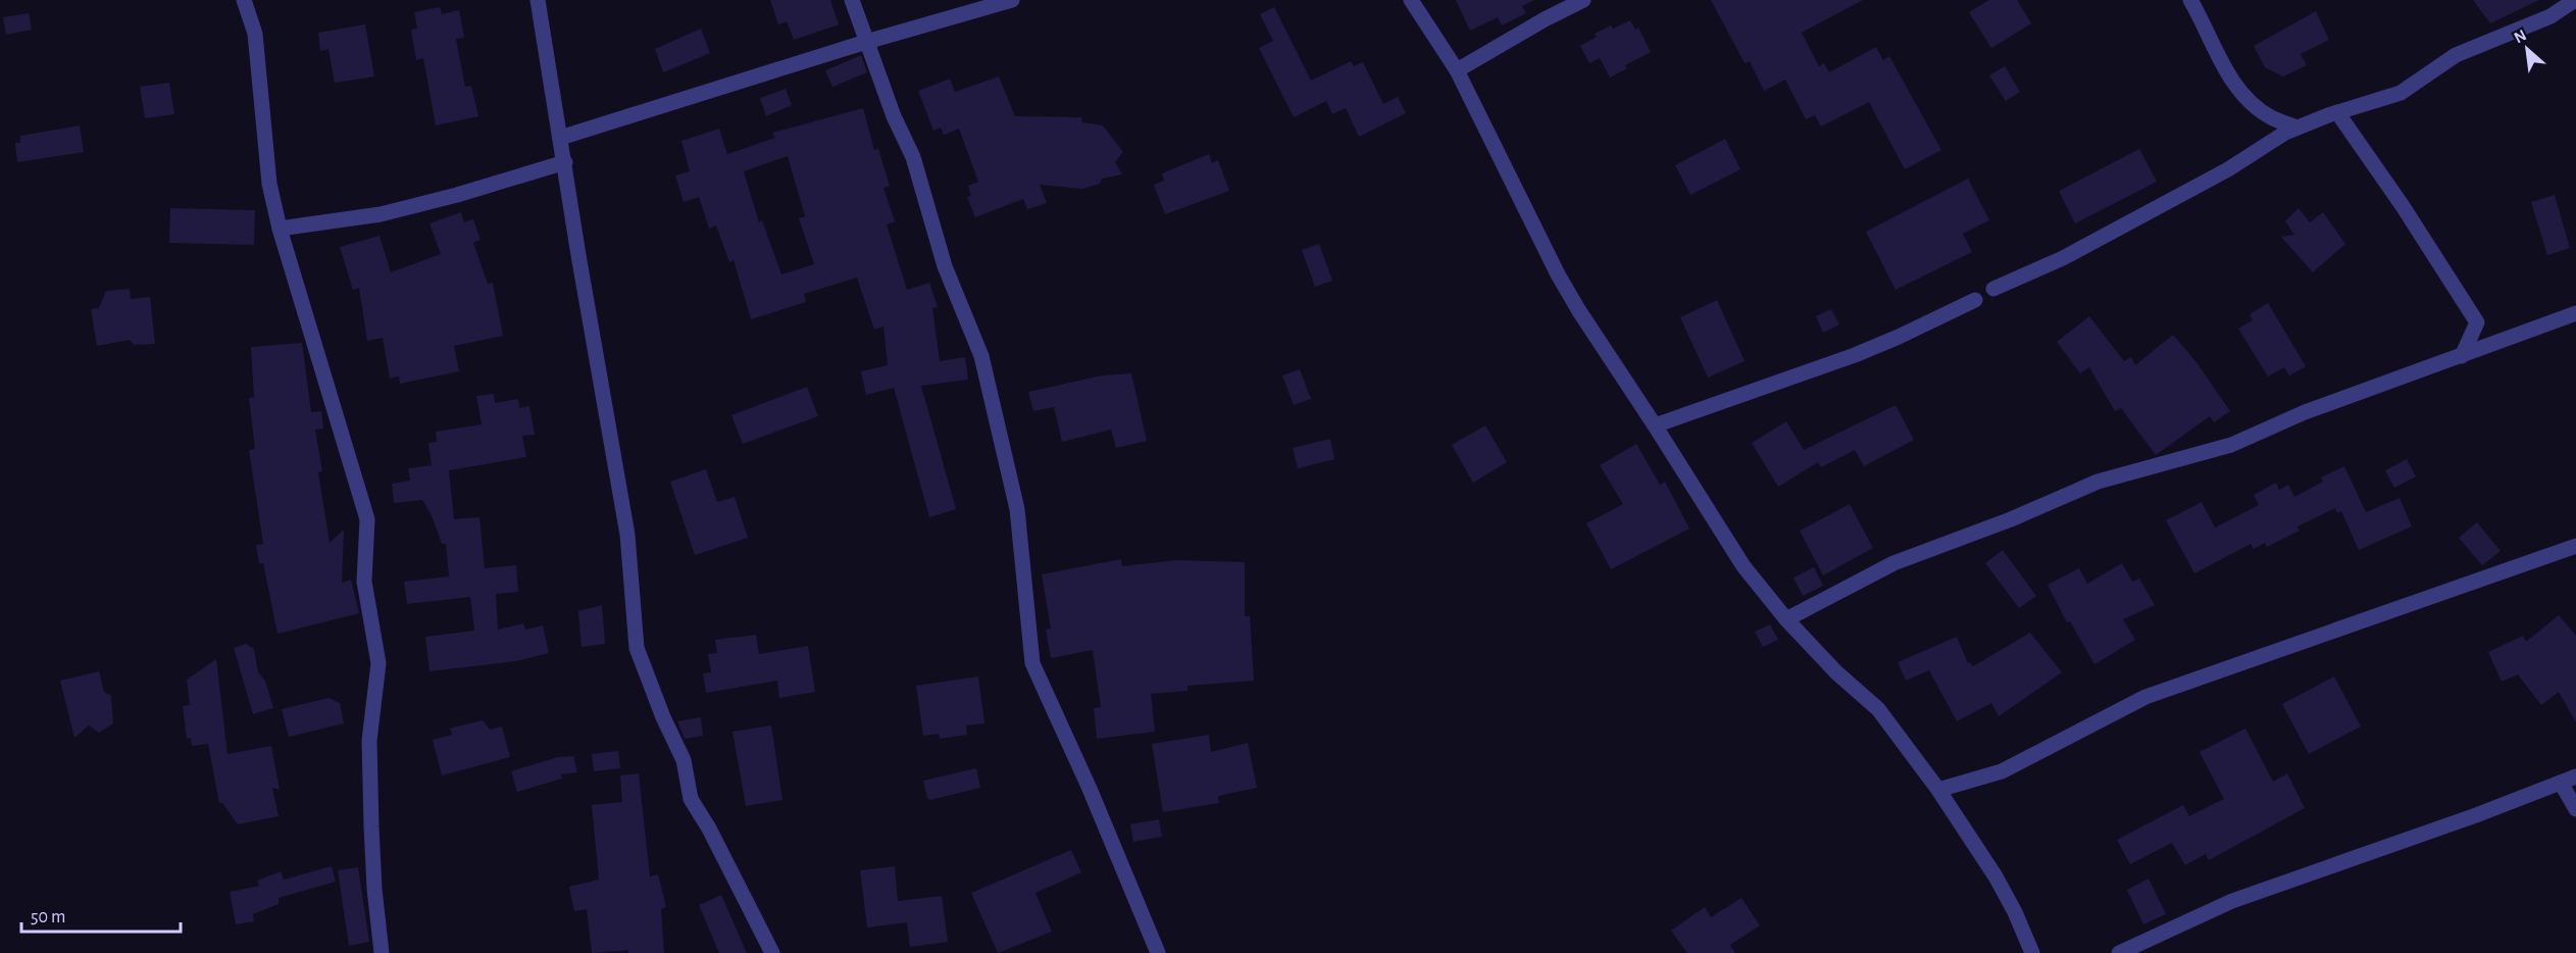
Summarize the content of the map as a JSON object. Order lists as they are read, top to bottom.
{
  "scale_bar": "50 m",
  "north": "top left"
}
